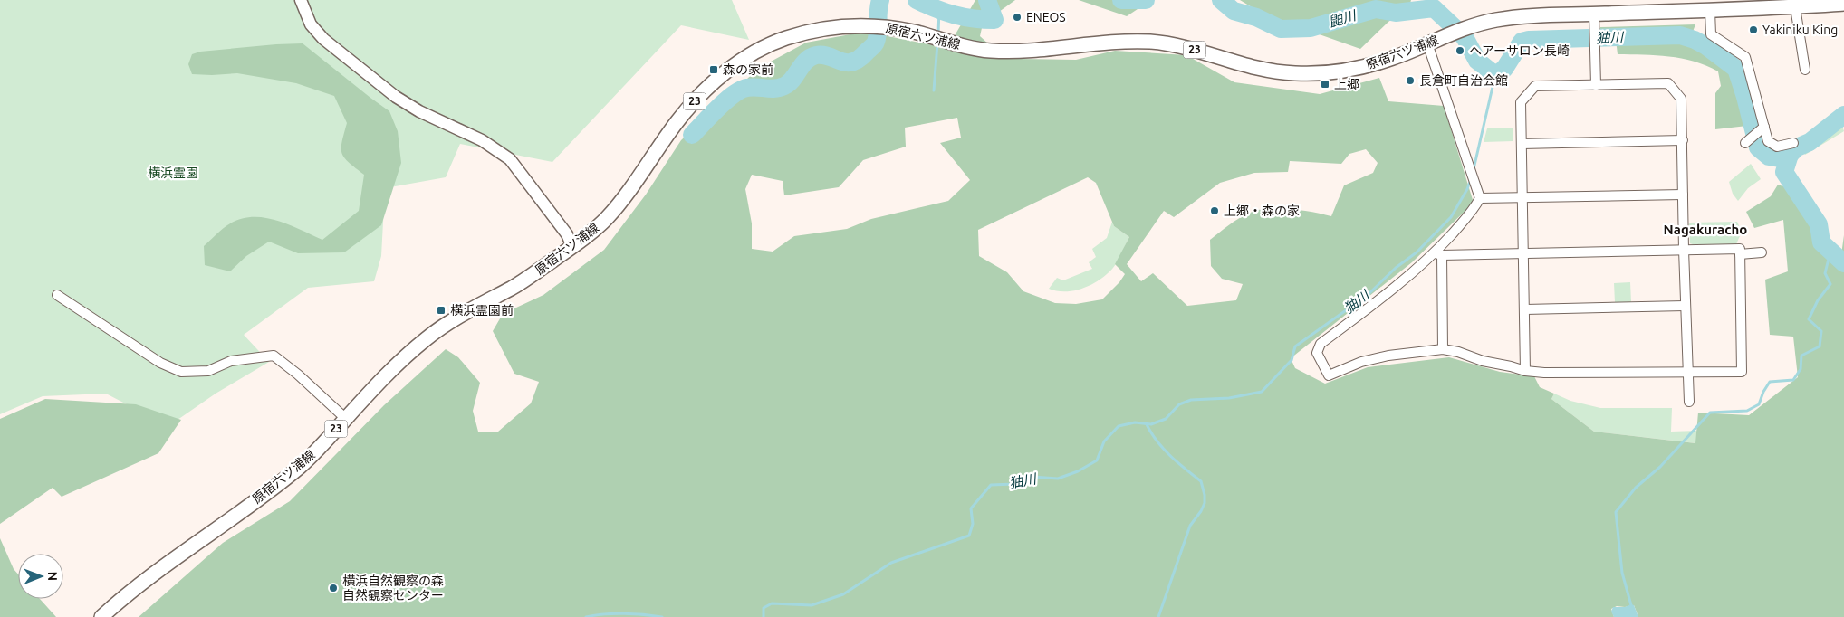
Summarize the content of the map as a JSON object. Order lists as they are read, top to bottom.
{
  "streets": {
    "main road": ["原宿六ツ浦線", "23"]
  },
  "districts": ["Nagakuracho"],
  "water": ["鼬川", "㹨川"],
  "parks": ["横浜霊園"],
  "places": {
    "other": [
      "ENEOS",
      "Yakiniku King",
      "ヘアーサロン長崎",
      "長倉町自治会館",
      "上郷・森の家",
      "横浜自然観察の森 自然観察センター"
    ],
    "transit": ["森の家前", "上郷", "横浜霊園前"]
  },
  "north": "right"
}
